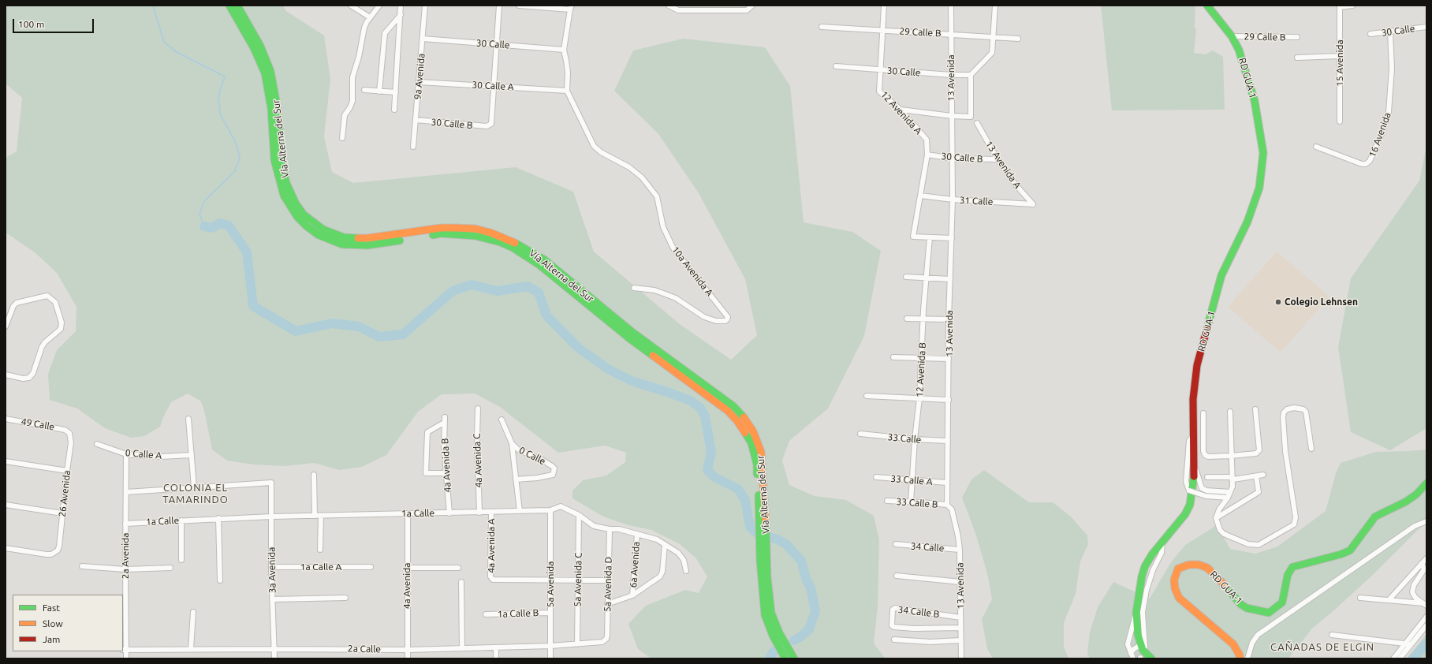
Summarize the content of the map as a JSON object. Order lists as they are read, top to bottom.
{
  "streets": {
    "main road": ["RD GUA-1", "Vía Alterna del Sur"],
    "street": [
      "30 Calle",
      "29 Calle B",
      "15 Avenida",
      "9a Avenida",
      "13 Avenida",
      "30 Calle A",
      "12 Avenida A",
      "30 Calle B",
      "16 Avenida",
      "13 Avenida A",
      "31 Calle",
      "10a Avenida A",
      "12 Avenida B",
      "49 Calle",
      "33 Calle",
      "0 Calle A",
      "0 Calle",
      "4a Avenida C",
      "4a Avenida B",
      "33 Calle A",
      "26 Avenida",
      "33 Calle B",
      "1a Calle",
      "4a Avenida A",
      "34 Calle",
      "2a Avenida",
      "6a Avenida",
      "1a Calle A",
      "3a Avenida",
      "5a Avenida C",
      "5a Avenida",
      "5a Avenida D",
      "4a Avenida",
      "34 Calle B",
      "1a Calle B",
      "2a Calle"
    ]
  },
  "crossings": [
    ["30 Calle", "9a Avenida"],
    ["30 Calle", "13 Avenida"],
    ["30 Calle", "12 Avenida A"],
    ["30 Calle", "16 Avenida"],
    ["30 Calle", "10a Avenida A"],
    ["29 Calle B", "13 Avenida"],
    ["29 Calle B", "RD GUA-1"],
    ["29 Calle B", "12 Avenida A"],
    ["9a Avenida", "30 Calle A"],
    ["9a Avenida", "30 Calle B"],
    ["13 Avenida", "30 Calle B"],
    ["13 Avenida", "31 Calle"],
    ["13 Avenida", "33 Calle"],
    ["13 Avenida", "33 Calle A"],
    ["13 Avenida", "33 Calle B"],
    ["13 Avenida", "34 Calle"],
    ["13 Avenida", "34 Calle B"],
    ["30 Calle A", "30 Calle B"],
    ["30 Calle A", "10a Avenida A"],
    ["12 Avenida A", "30 Calle B"],
    ["12 Avenida A", "31 Calle"],
    ["12 Avenida A", "12 Avenida B"],
    ["30 Calle B", "13 Avenida A"],
    ["13 Avenida A", "31 Calle"],
    ["12 Avenida B", "33 Calle"],
    ["12 Avenida B", "33 Calle A"],
    ["12 Avenida B", "33 Calle B"],
    ["49 Calle", "26 Avenida"],
    ["0 Calle A", "2a Avenida"],
    ["4a Avenida C", "1a Calle"],
    ["4a Avenida B", "1a Calle"],
    ["1a Calle", "4a Avenida A"],
    ["1a Calle", "2a Avenida"],
    ["1a Calle", "6a Avenida"],
    ["1a Calle", "3a Avenida"],
    ["1a Calle", "5a Avenida C"],
    ["1a Calle", "5a Avenida"],
    ["1a Calle", "5a Avenida D"],
    ["1a Calle", "4a Avenida"],
    ["4a Avenida A", "5a Avenida"],
    ["2a Avenida", "2a Calle"],
    ["1a Calle A", "3a Avenida"],
    ["3a Avenida", "2a Calle"],
    ["5a Avenida C", "2a Calle"],
    ["5a Avenida", "1a Calle B"],
    ["5a Avenida", "2a Calle"],
    ["5a Avenida D", "2a Calle"],
    ["4a Avenida", "2a Calle"]
  ],
  "districts": ["COLONIA EL TAMARINDO", "CAÑADAS DE ELGIN"],
  "places": ["Colegio Lehnsen"],
  "legend": ["Fast", "Slow", "Jam"],
  "scale_bar": "100 m"
}
